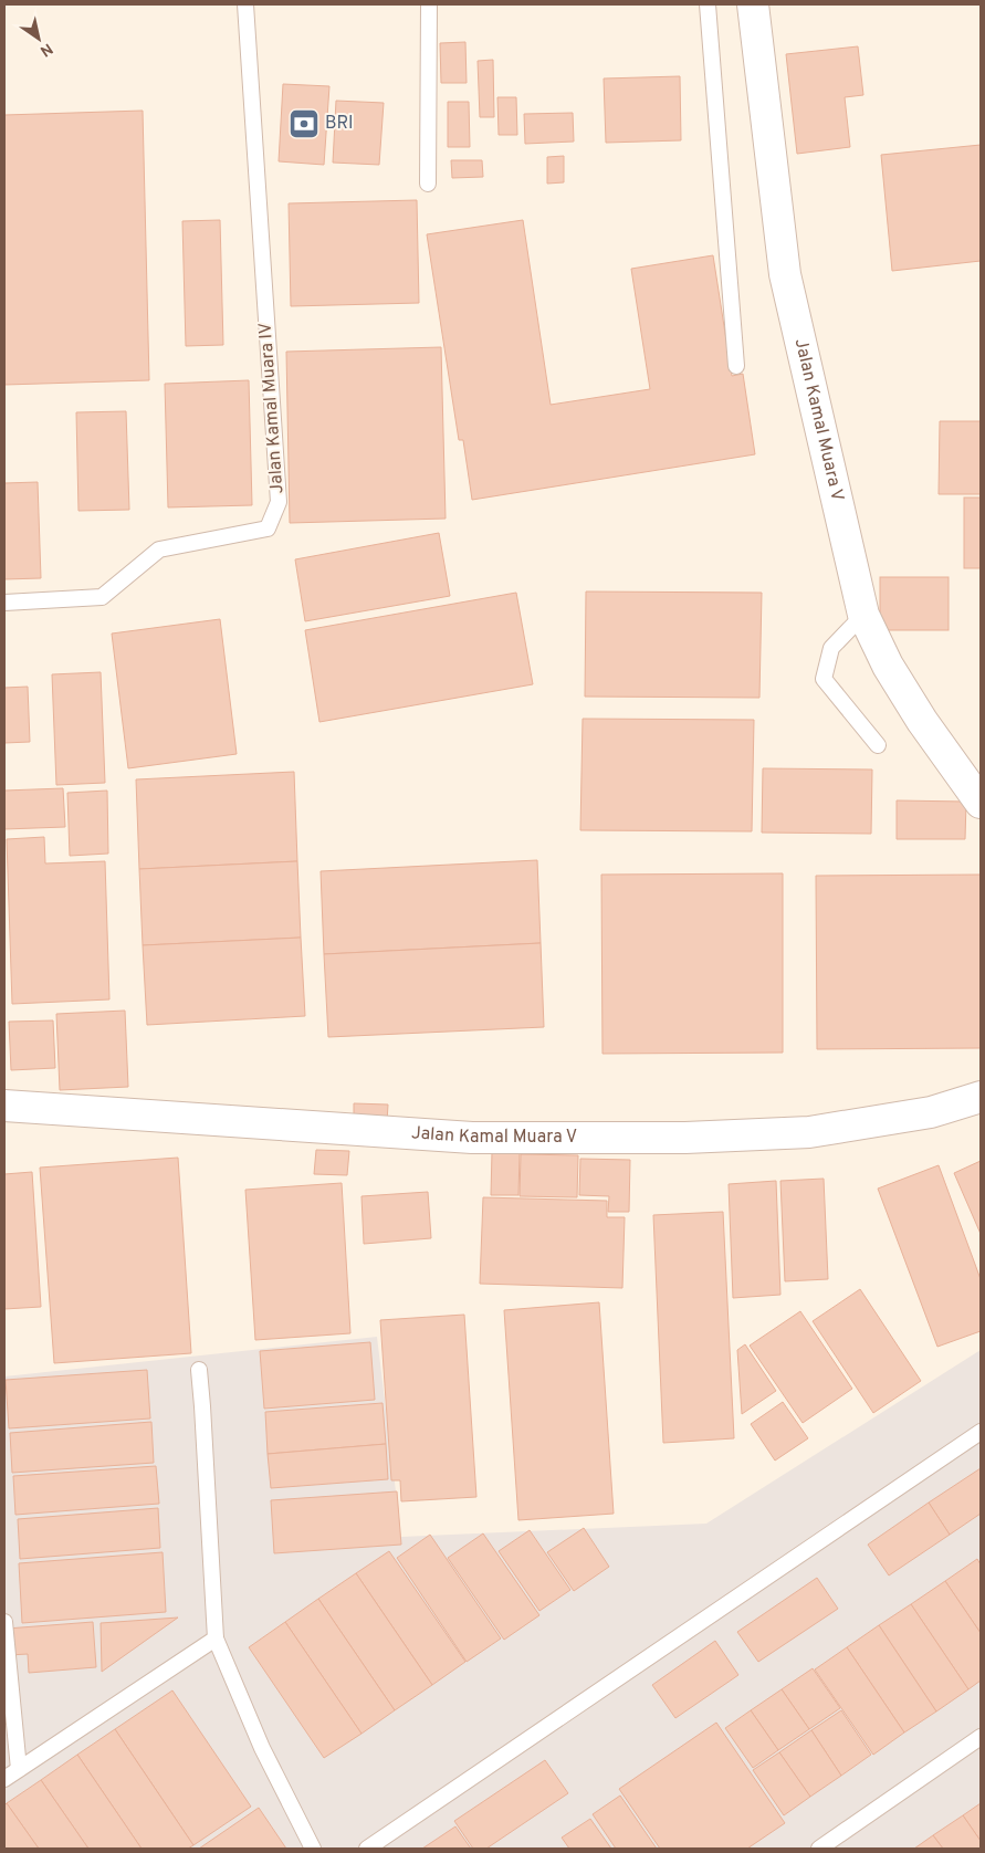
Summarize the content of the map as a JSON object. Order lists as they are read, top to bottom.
{
  "streets": {
    "street": ["Jalan Kamal Muara V"],
    "lane": ["Jalan Kamal Muara IV"]
  },
  "places": {
    "bank": ["BRI"]
  },
  "north": "bottom right"
}
